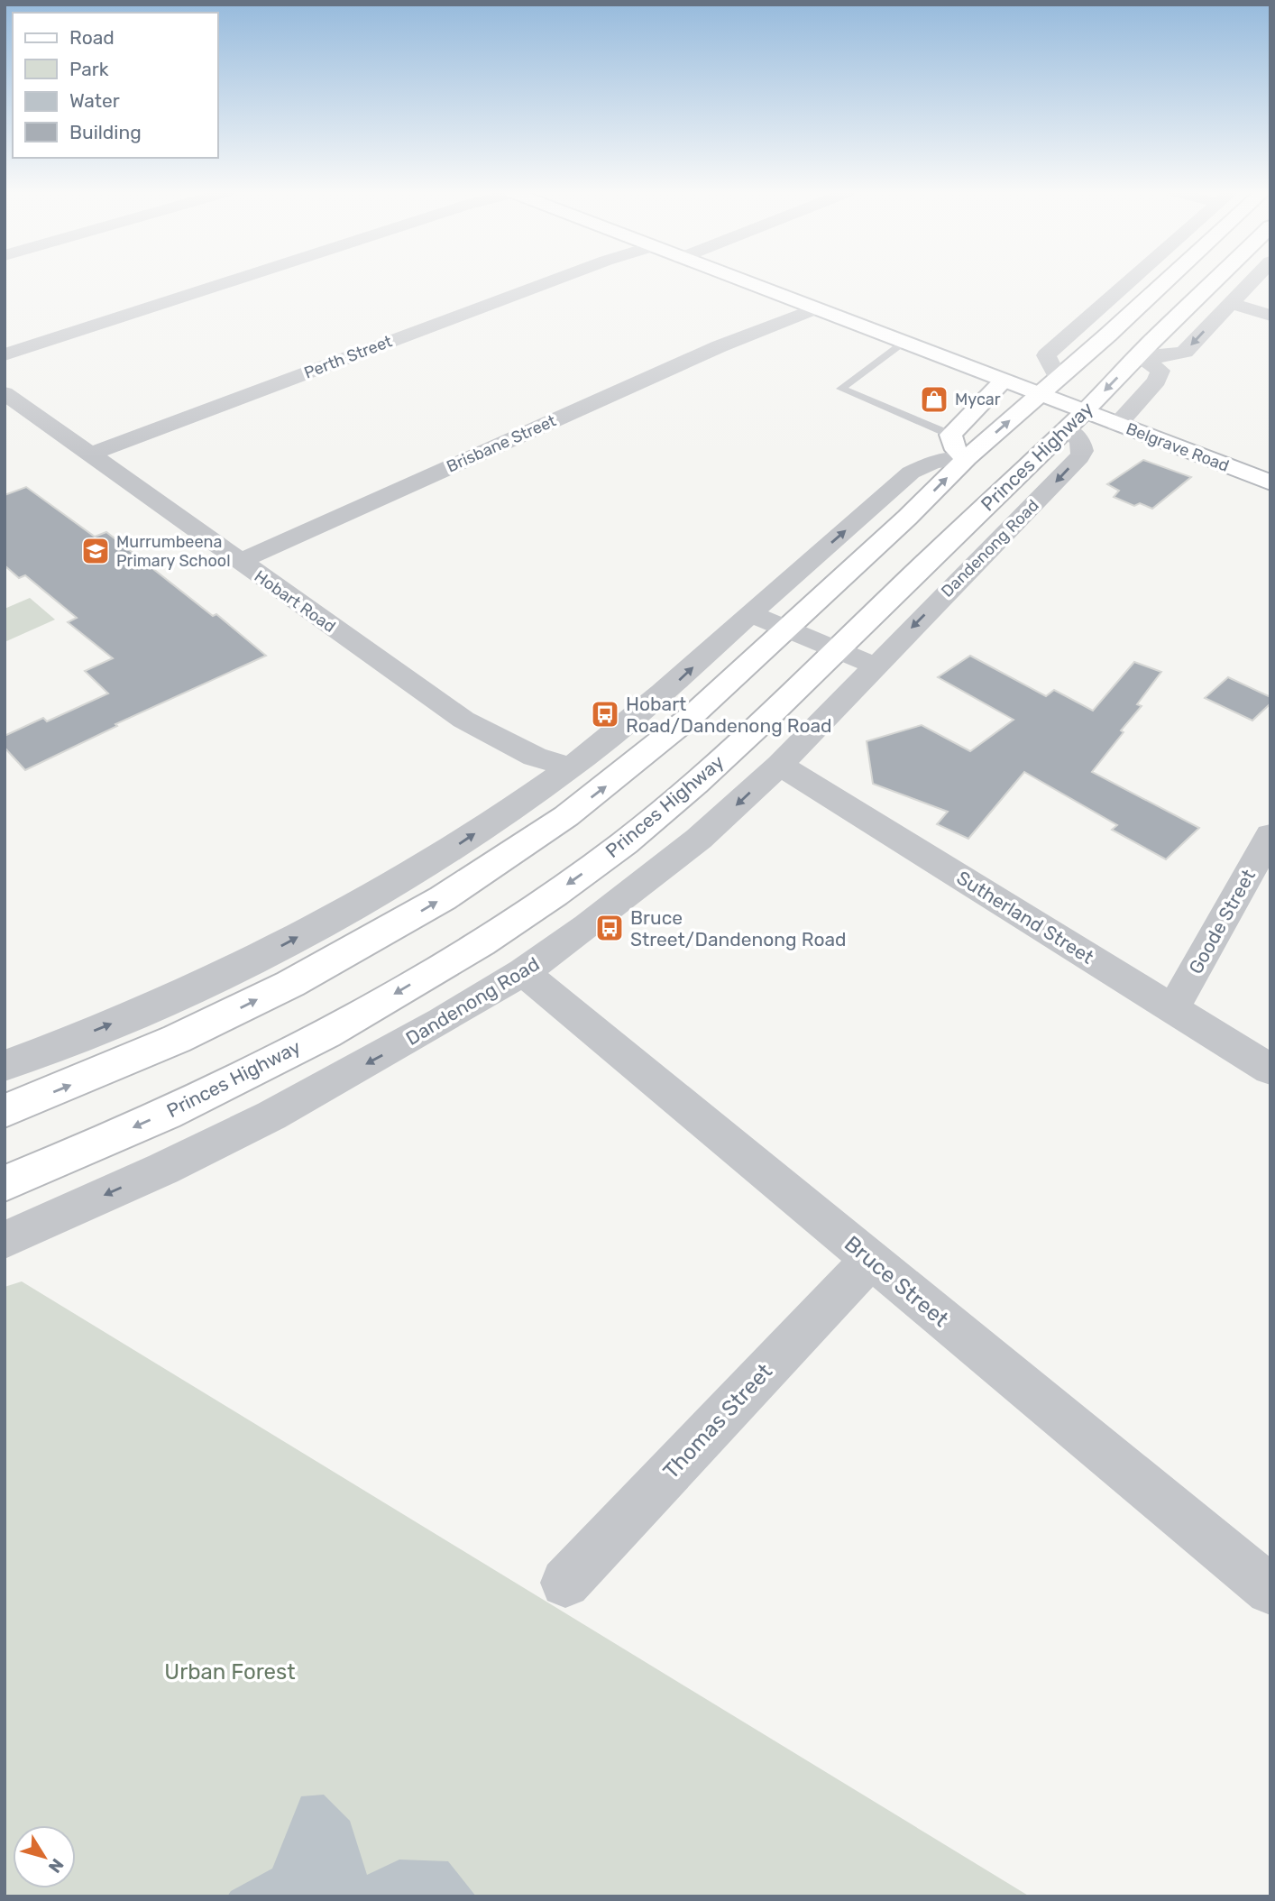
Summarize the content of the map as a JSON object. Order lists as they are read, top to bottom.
{
  "streets": {
    "main road": ["Belgrave Road", "Princes Highway"],
    "street": [
      "Perth Street",
      "Brisbane Street",
      "Dandenong Road",
      "Hobart Road",
      "Sutherland Street",
      "Goode Street",
      "Bruce Street",
      "Thomas Street"
    ]
  },
  "crossings": [
    ["Perth Street", "Hobart Road"],
    ["Brisbane Street", "Belgrave Road"],
    ["Brisbane Street", "Hobart Road"],
    ["Belgrave Road", "Princes Highway"],
    ["Belgrave Road", "Dandenong Road"],
    ["Princes Highway", "Dandenong Road"],
    ["Dandenong Road", "Sutherland Street"],
    ["Dandenong Road", "Bruce Street"],
    ["Sutherland Street", "Goode Street"],
    ["Bruce Street", "Thomas Street"]
  ],
  "parks": ["Urban Forest"],
  "places": {
    "shop": ["Mycar"],
    "school or university": ["Murrumbeena Primary School"],
    "bus stop": ["Hobart Road/Dandenong Road", "Bruce Street/Dandenong Road"]
  },
  "legend": [
    "Road",
    "Park",
    "Water",
    "Building"
  ],
  "north": "bottom right"
}
